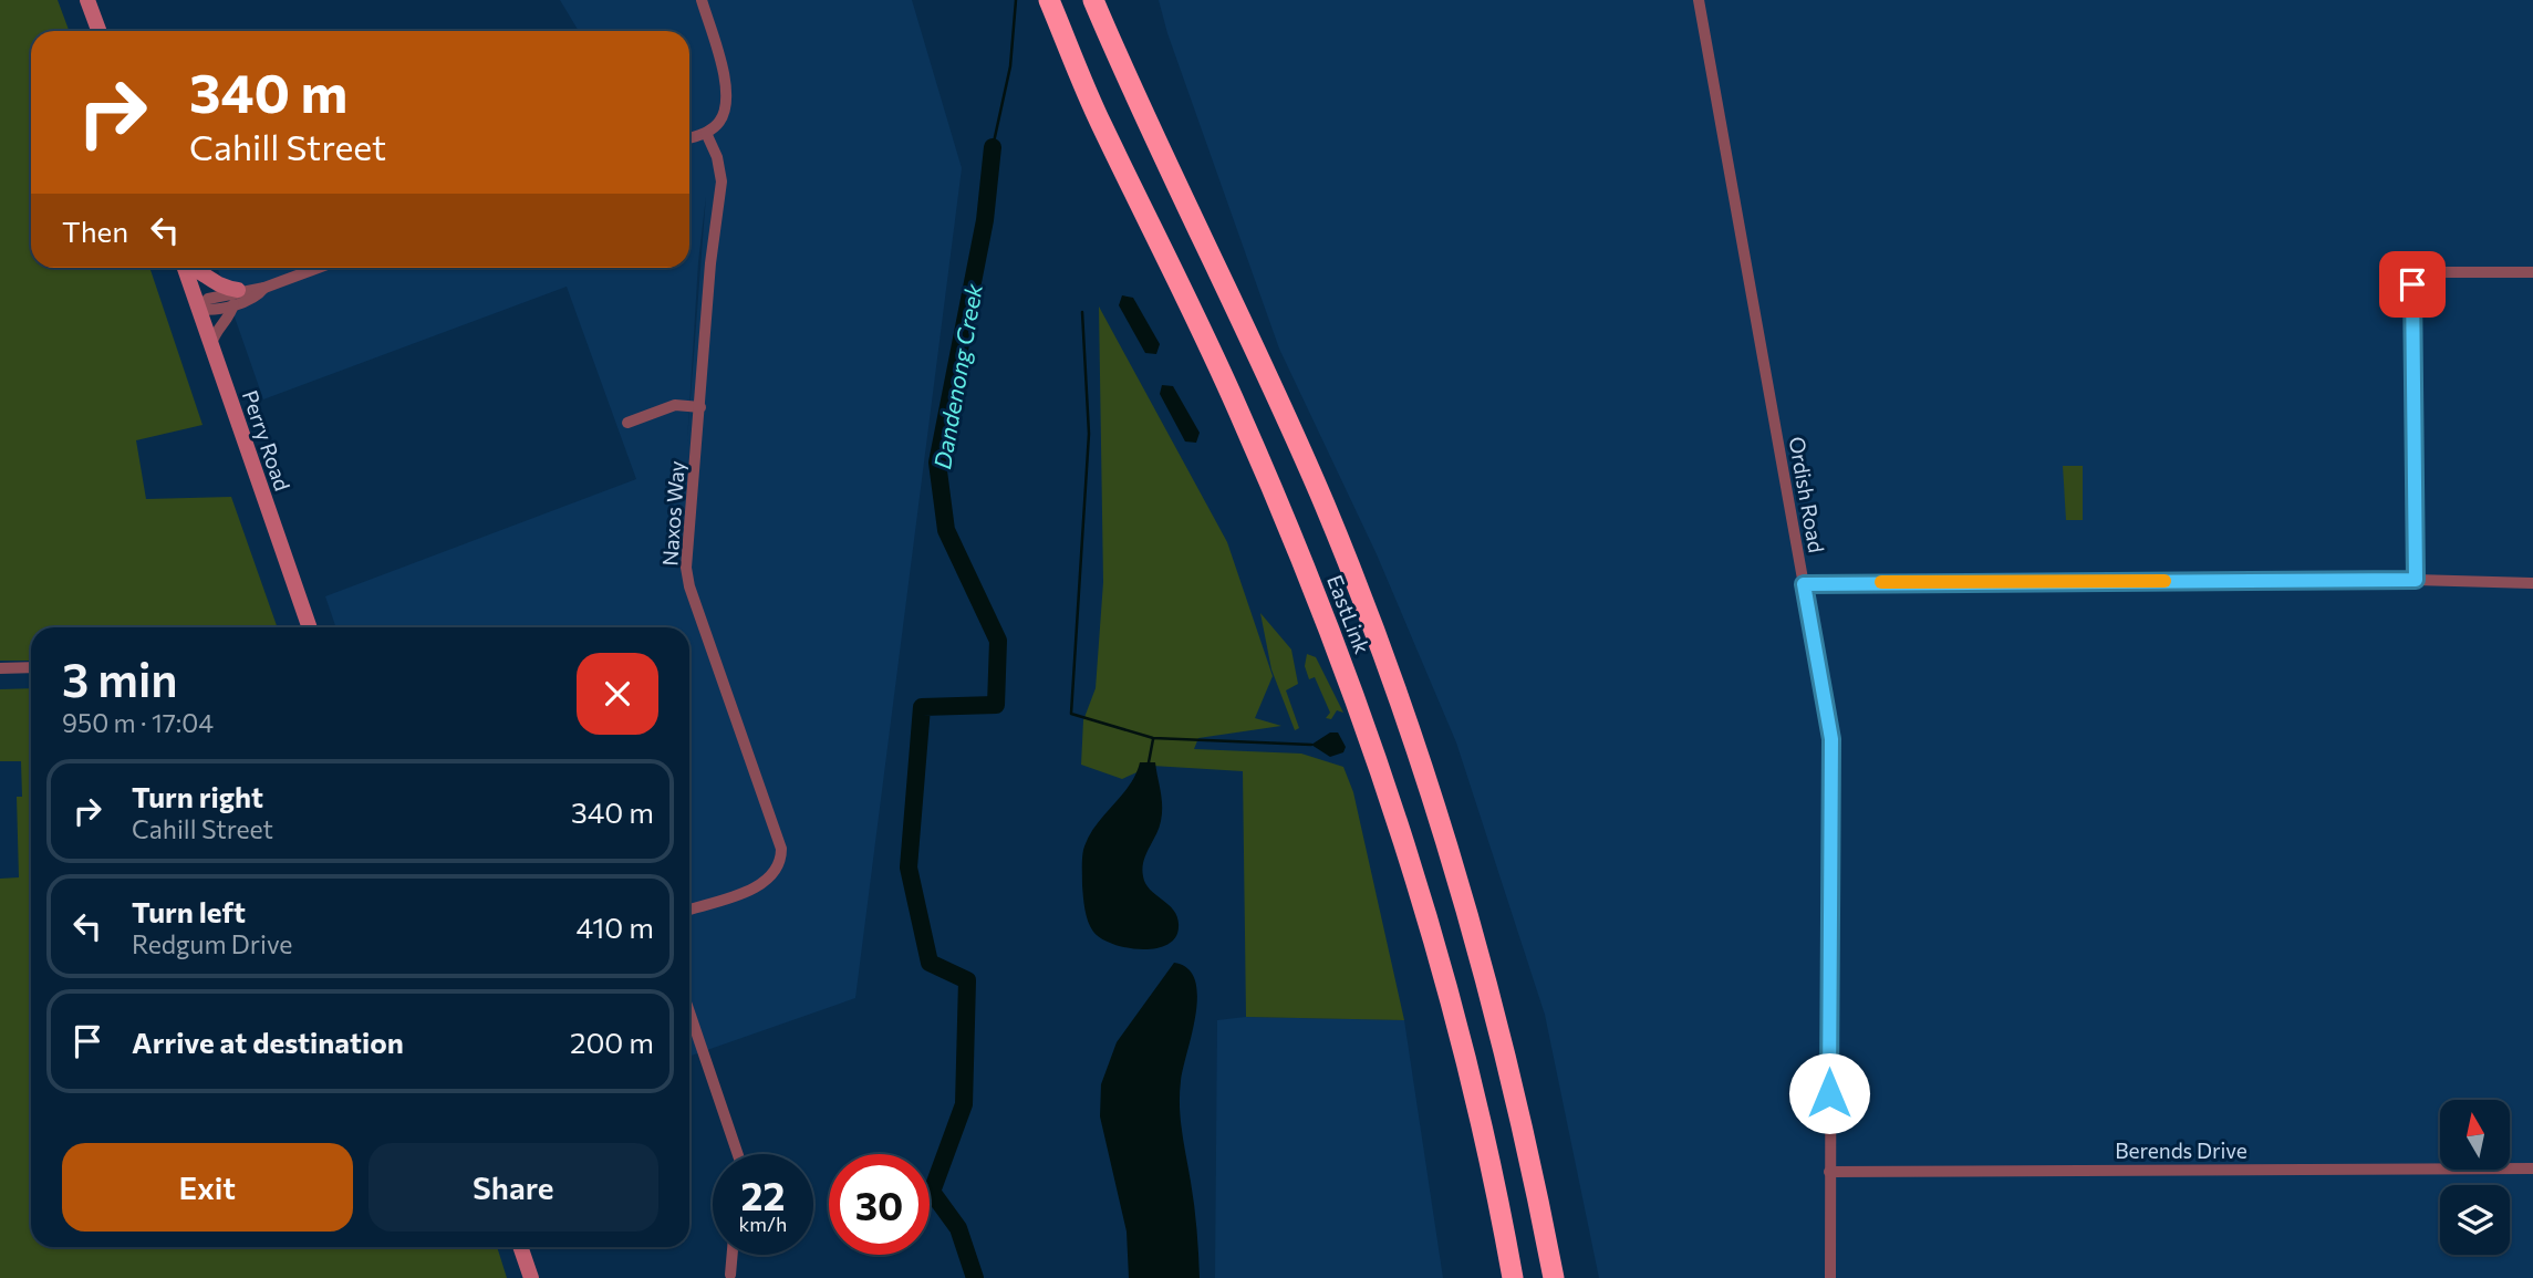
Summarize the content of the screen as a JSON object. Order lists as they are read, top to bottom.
{
  "streets": {
    "highway": ["EastLink"],
    "main road": ["Perry Road"],
    "street": ["Ordish Road", "Naxos Way", "Berends Drive"]
  },
  "crossings": [
    ["Ordish Road", "Berends Drive"]
  ],
  "water": ["Dandenong Creek"],
  "north": "top",
  "page": {
    "turn": ["340 m", "Cahill Street"],
    "then": "Then",
    "heading": ["3 min", "950 m · 17:04"],
    "list": [
      {
        "name": "Turn right",
        "note": "Cahill Street",
        "value": "340 m"
      },
      {
        "name": "Turn left",
        "note": "Redgum Drive",
        "value": "410 m"
      },
      {
        "name": "Arrive at destination",
        "value": "200 m"
      }
    ],
    "buttons": ["Exit", "Share"],
    "speed": "22 km/h",
    "limit": "30"
  }
}
